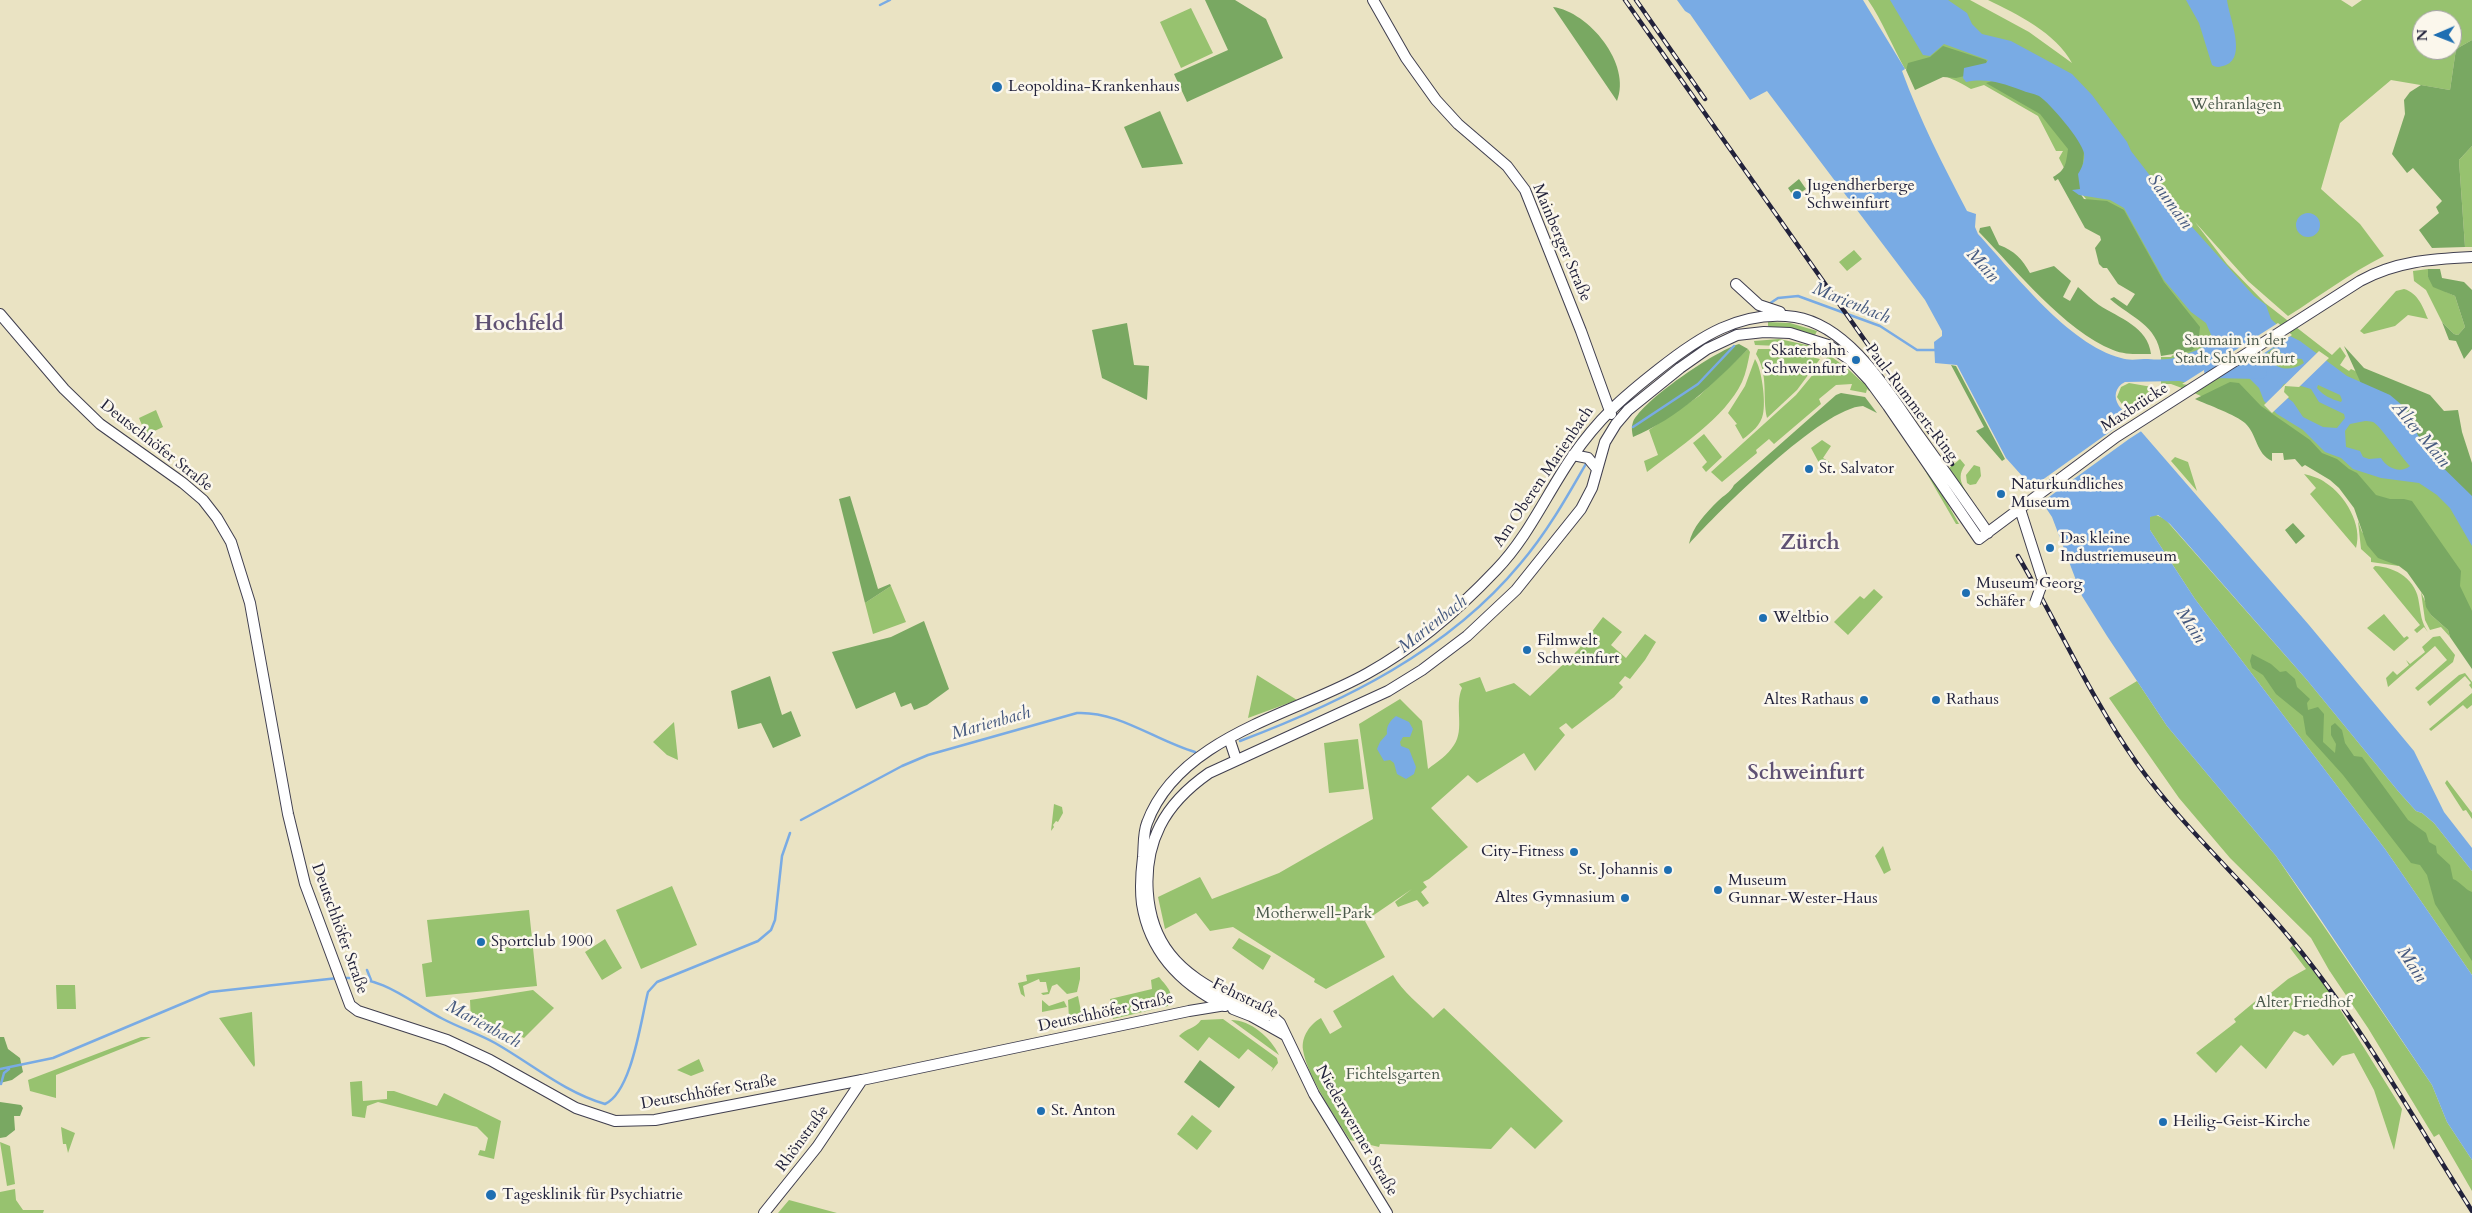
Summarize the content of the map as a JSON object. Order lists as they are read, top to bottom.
{
  "streets": {
    "main road": [
      "Mainberger Straße",
      "Paul-Rummert-Ring",
      "Maxbrücke",
      "Deutschhöfer Straße",
      "Am Oberen Marienbach",
      "Fehrstraße",
      "Niederwerrner Straße",
      "Rhönstraße"
    ]
  },
  "crossings": [
    ["Mainberger Straße", "Paul-Rummert-Ring"],
    ["Mainberger Straße", "Am Oberen Marienbach"],
    ["Paul-Rummert-Ring", "Maxbrücke"],
    ["Paul-Rummert-Ring", "Am Oberen Marienbach"],
    ["Deutschhöfer Straße", "Fehrstraße"],
    ["Deutschhöfer Straße", "Rhönstraße"],
    ["Am Oberen Marienbach", "Fehrstraße"],
    ["Fehrstraße", "Niederwerrner Straße"]
  ],
  "districts": ["Hochfeld", "Zürch", "Schweinfurt"],
  "water": [
    "Saumain",
    "Main",
    "Marienbach",
    "Alter Main"
  ],
  "parks": [
    "Wehranlagen",
    "Saumain in der Stadt Schweinfurt",
    "Motherwell-Park",
    "Alter Friedhof",
    "Fichtelsgarten"
  ],
  "places": [
    "Leopoldina-Krankenhaus",
    "Jugendherberge Schweinfurt",
    "Skaterbahn Schweinfurt",
    "St. Salvator",
    "Naturkundliches Museum",
    "Das kleine Industriemuseum",
    "Museum Georg Schäfer",
    "Weltbio",
    "Filmwelt Schweinfurt",
    "Altes Rathaus",
    "Rathaus",
    "City-Fitness",
    "St. Johannis",
    "Museum Gunnar-Wester-Haus",
    "Altes Gymnasium",
    "Sportclub 1900",
    "St. Anton",
    "Heilig-Geist-Kirche",
    "Tagesklinik für Psychiatrie"
  ],
  "north": "left"
}
